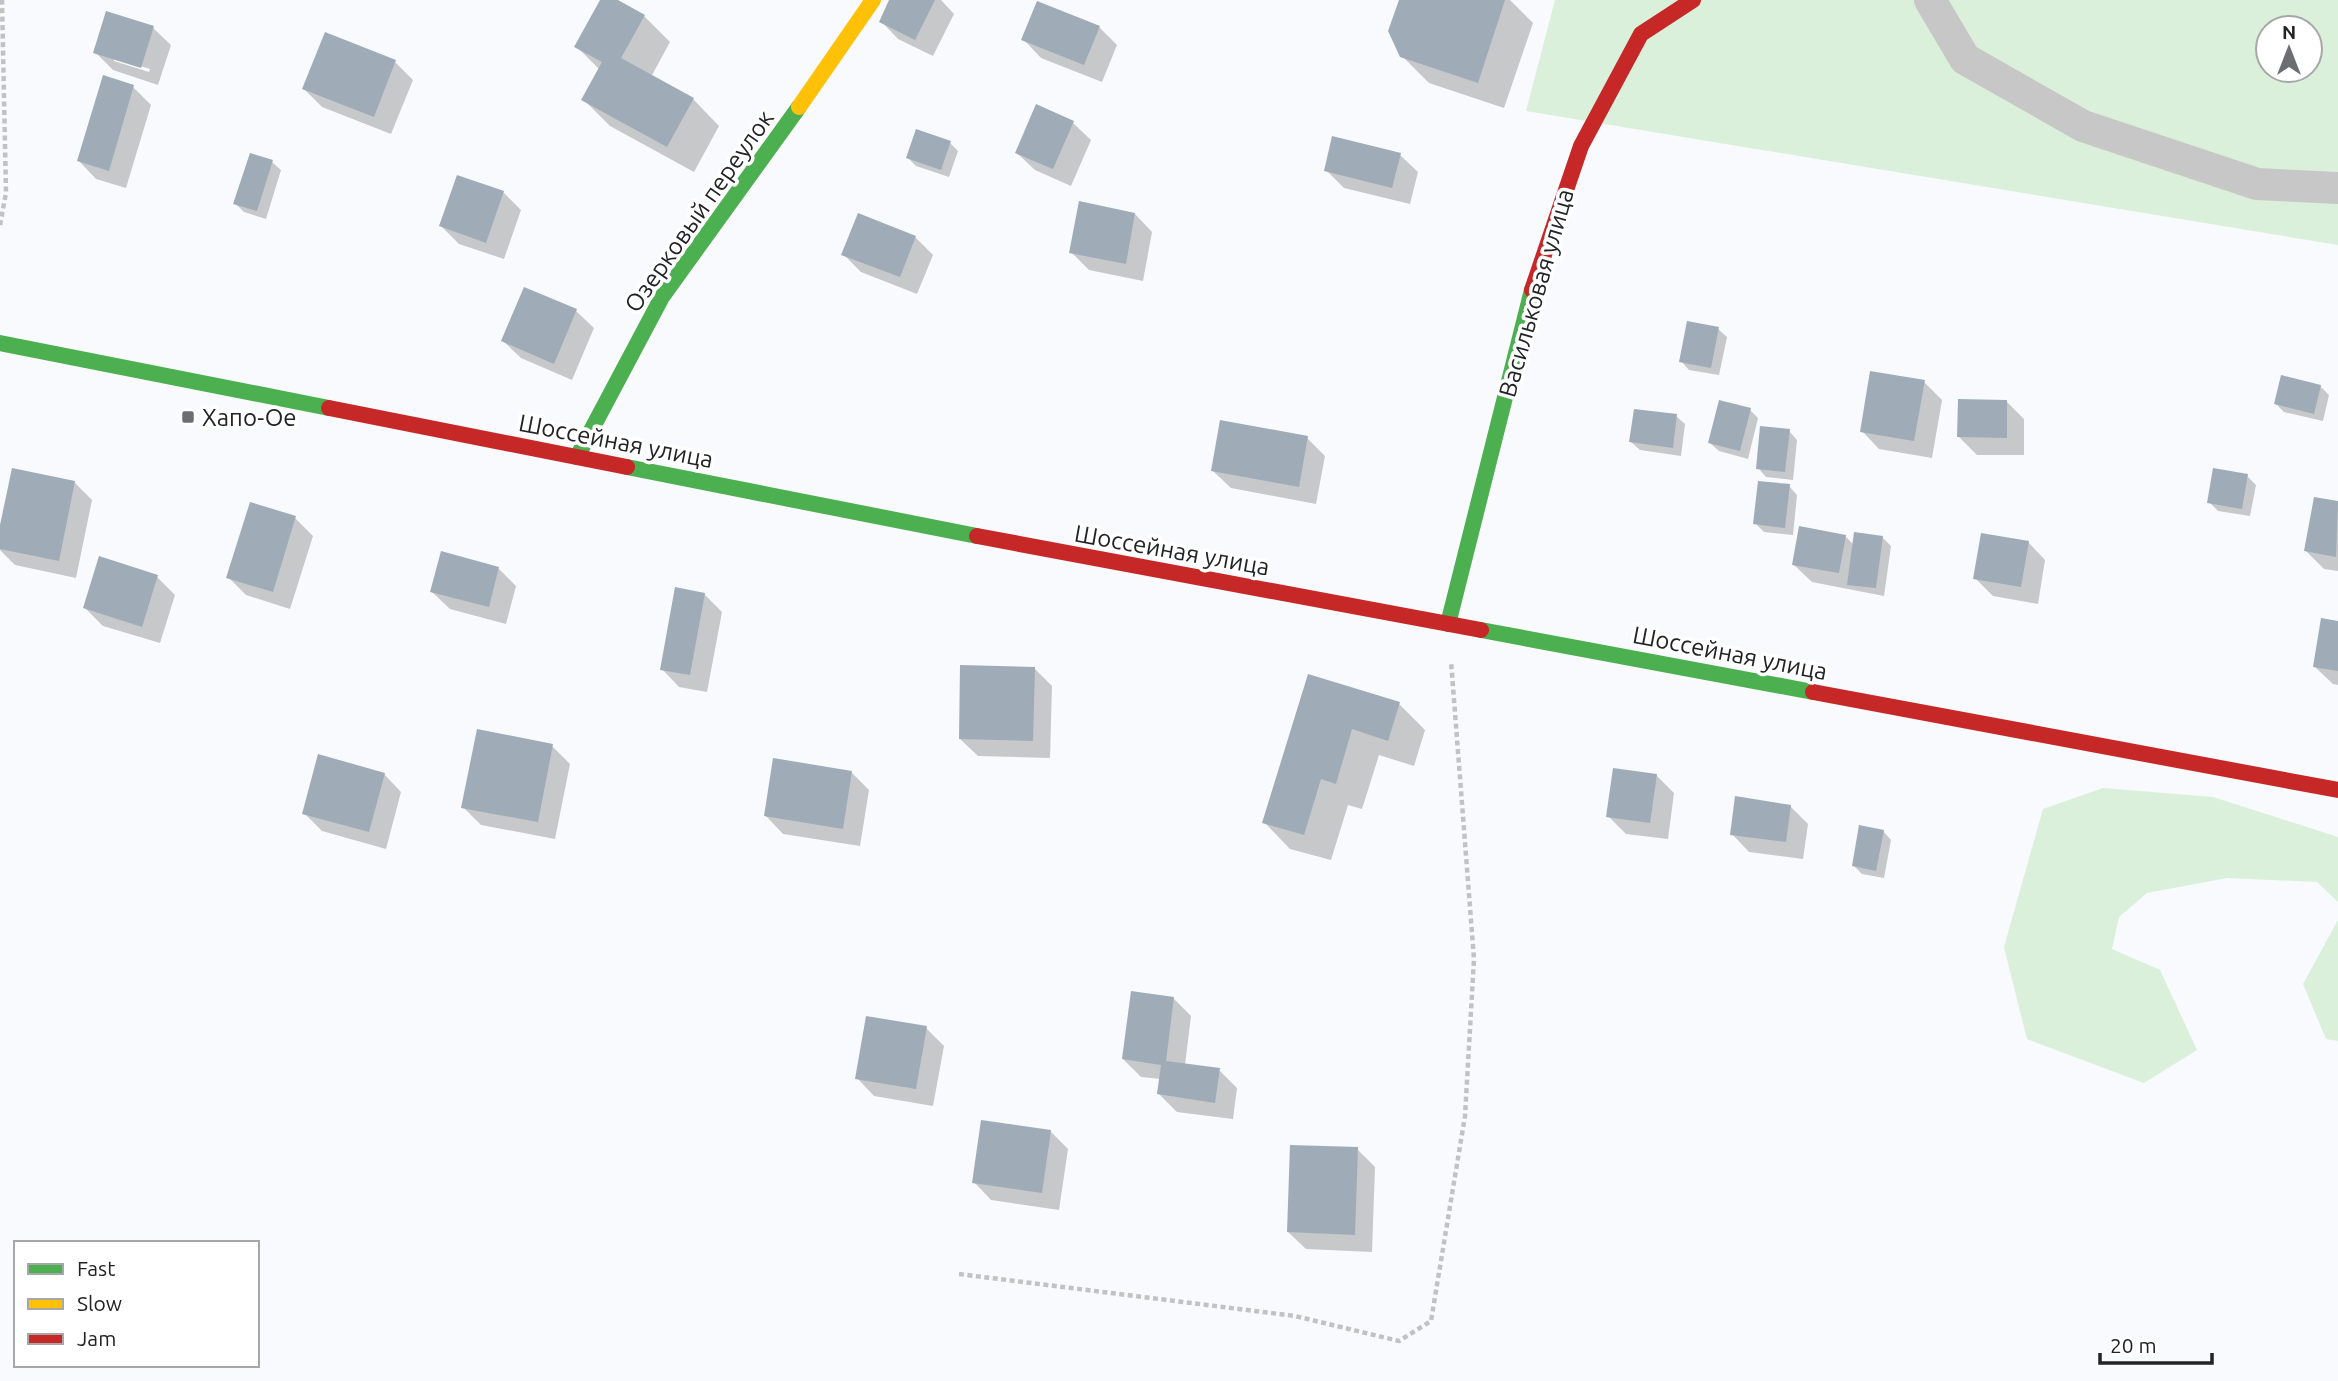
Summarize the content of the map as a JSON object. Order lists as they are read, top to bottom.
{
  "streets": {
    "street": ["Озерковый переулок", "Васильковая улица", "Шоссейная улица"]
  },
  "crossings": [
    ["Озерковый переулок", "Шоссейная улица"],
    ["Васильковая улица", "Шоссейная улица"]
  ],
  "places": {
    "transit": ["Хапо-Ое"]
  },
  "legend": ["Fast", "Slow", "Jam"],
  "scale_bar": "20 m",
  "north": "top"
}
